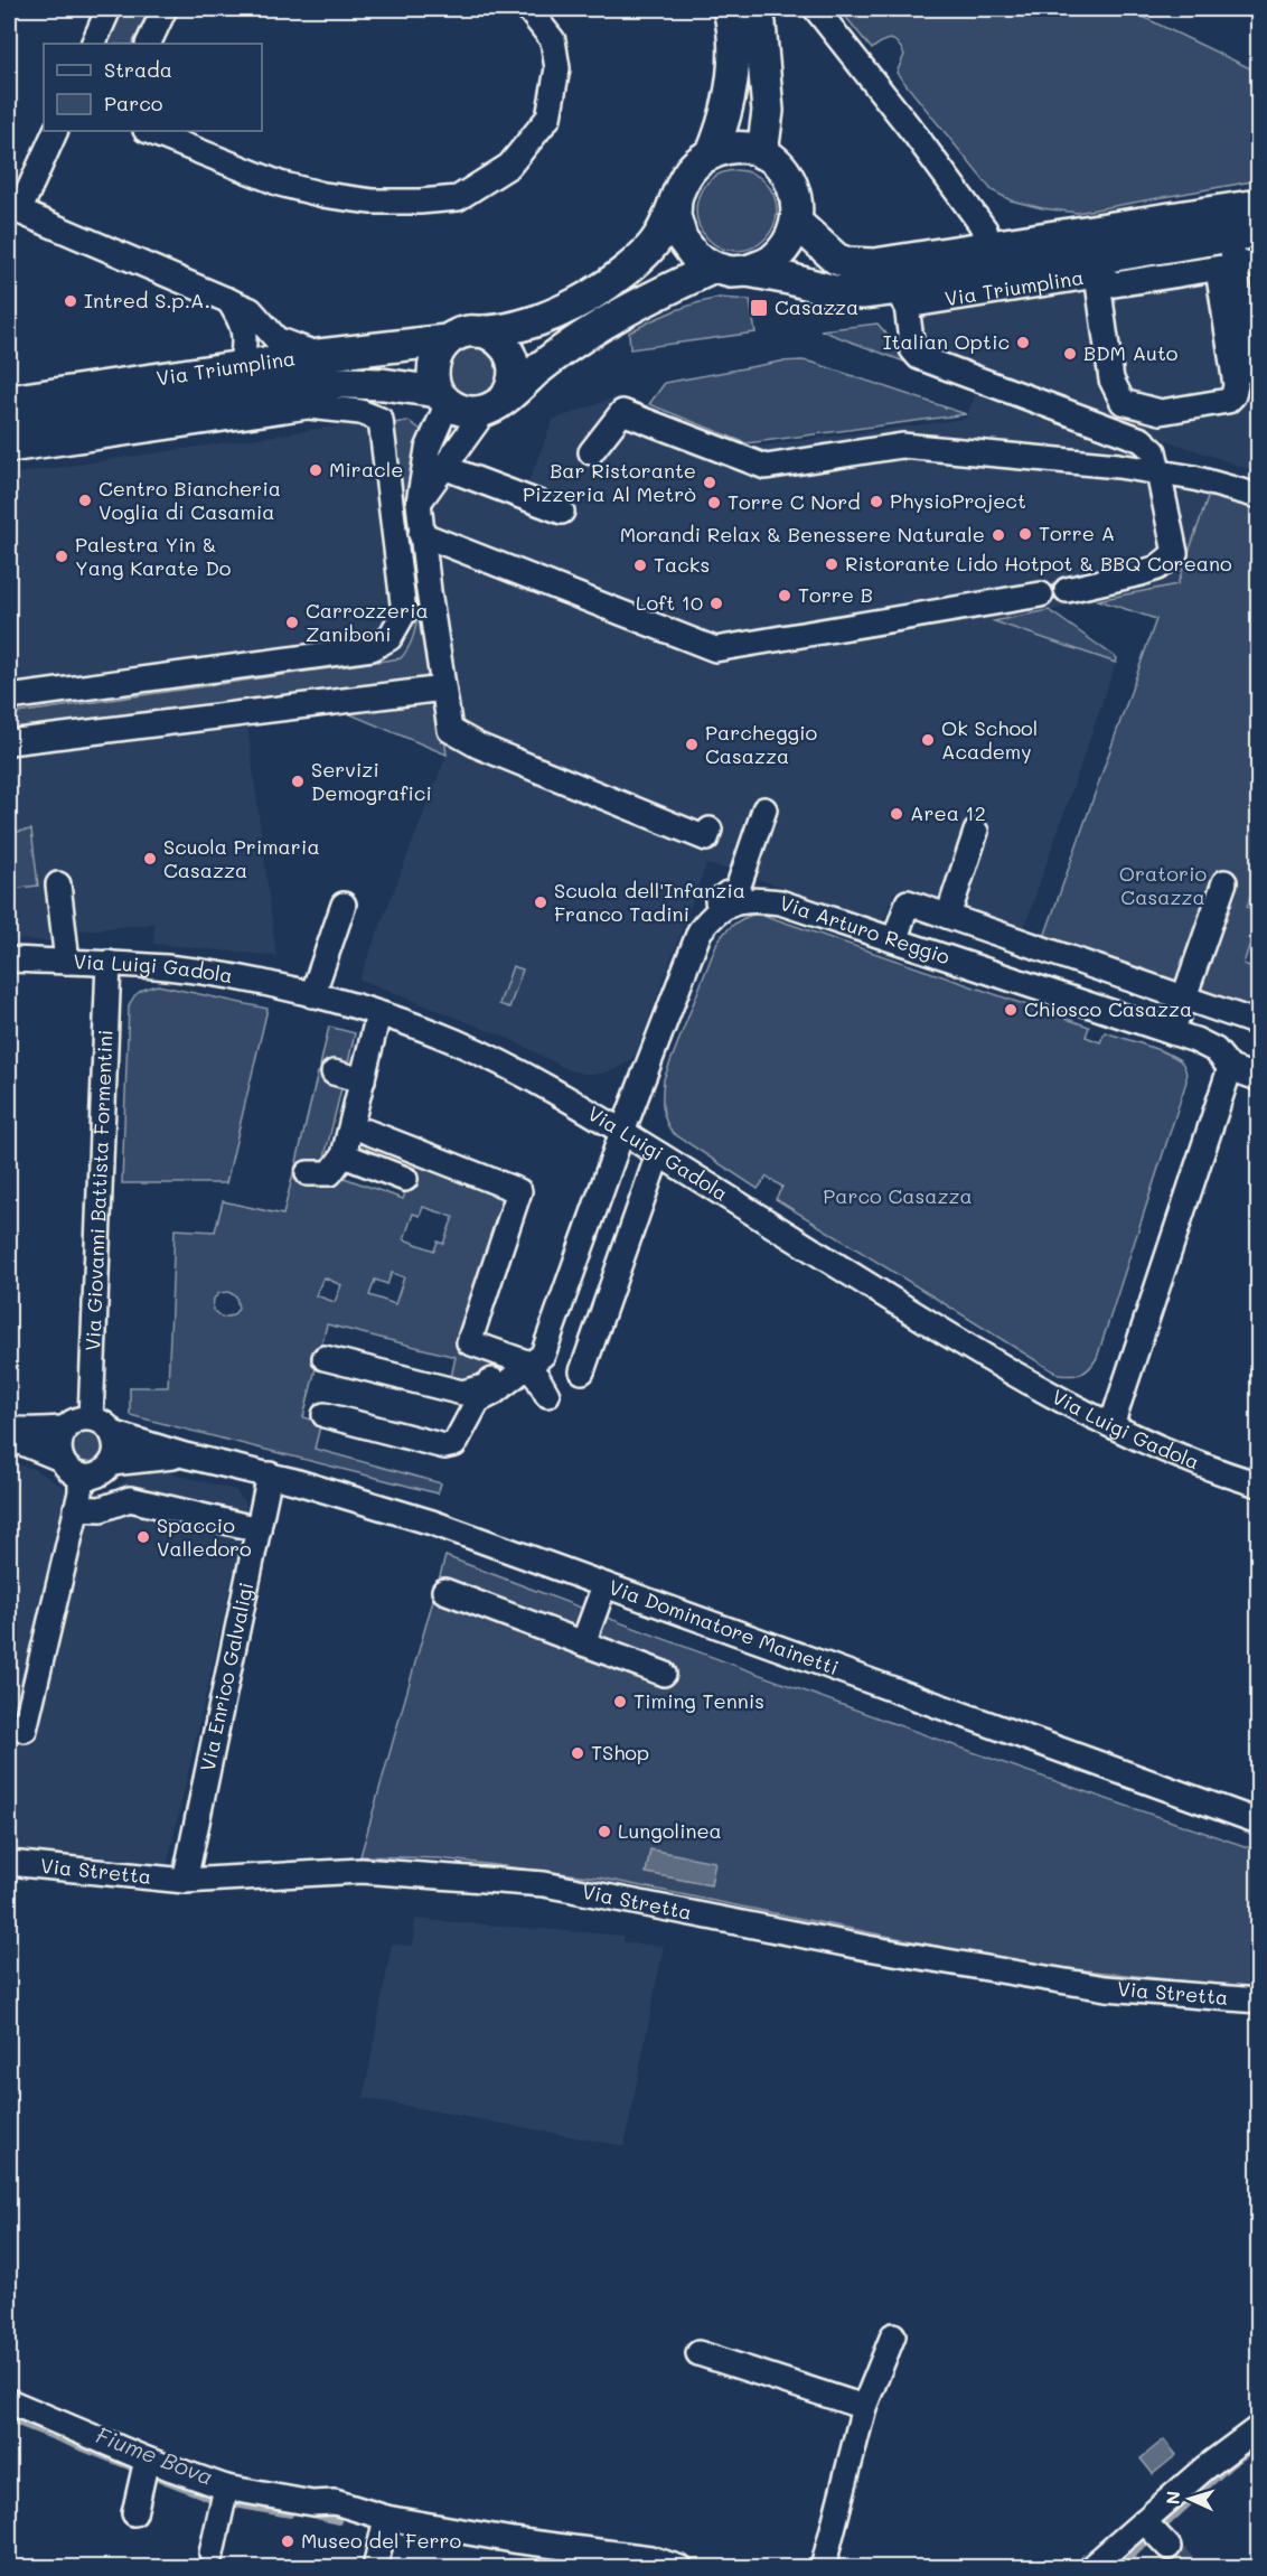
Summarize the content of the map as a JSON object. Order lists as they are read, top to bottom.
{
  "streets": {
    "main road": ["Via Triumplina"],
    "street": [
      "Via Arturo Reggio",
      "Via Luigi Gadola",
      "Via Giovanni Battista Formentini",
      "Via Dominatore Mainetti",
      "Via Enrico Galvaligi",
      "Via Stretta"
    ]
  },
  "crossings": [
    ["Via Luigi Gadola", "Via Giovanni Battista Formentini"],
    ["Via Giovanni Battista Formentini", "Via Dominatore Mainetti"],
    ["Via Dominatore Mainetti", "Via Enrico Galvaligi"],
    ["Via Enrico Galvaligi", "Via Stretta"]
  ],
  "water": ["Fiume Bova"],
  "parks": ["Oratorio Casazza", "Parco Casazza"],
  "places": {
    "other": [
      "Intred S.p.A.",
      "Italian Optic",
      "BDM Auto",
      "Miracle",
      "Bar Ristorante Pizzeria Al Metrò",
      "Centro Biancheria Voglia di Casamia",
      "PhysioProject",
      "Torre C Nord",
      "Torre A",
      "Morandi Relax & Benessere Naturale",
      "Palestra Yin & Yang Karate Do",
      "Ristorante Lido Hotpot & BBQ Coreano",
      "Tacks",
      "Torre B",
      "Loft 10",
      "Carrozzeria Zaniboni",
      "Ok School Academy",
      "Parcheggio Casazza",
      "Servizi Demografici",
      "Area 12",
      "Scuola Primaria Casazza",
      "Scuola dell'Infanzia Franco Tadini",
      "Chiosco Casazza",
      "Spaccio Valledoro",
      "Timing Tennis",
      "TShop",
      "Lungolinea",
      "Museo del Ferro"
    ],
    "transit": ["Casazza"]
  },
  "legend": ["Strada", "Parco"],
  "north": "left"
}
